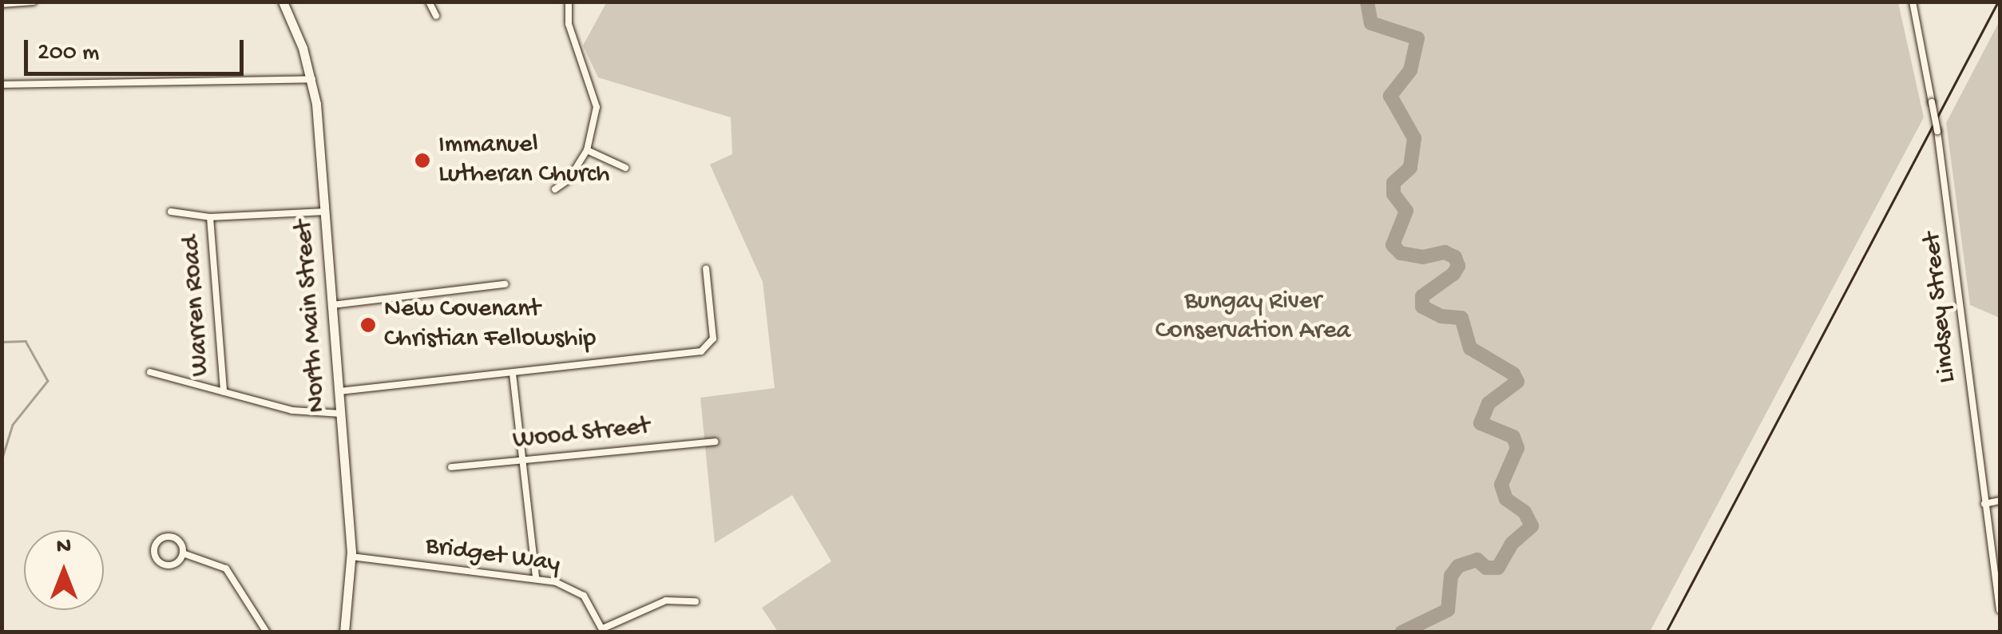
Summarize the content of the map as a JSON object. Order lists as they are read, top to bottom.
{
  "streets": {
    "main road": ["North Main Street"],
    "street": [
      "Warren Road",
      "Lindsey Street",
      "Wood Street",
      "Bridget Way"
    ]
  },
  "crossings": [
    ["North Main Street", "Bridget Way"]
  ],
  "parks": ["Bungay River Conservation Area"],
  "places": ["Immanuel Lutheran Church", "New Covenant Christian Fellowship"],
  "scale_bar": "200 m",
  "north": "top"
}
